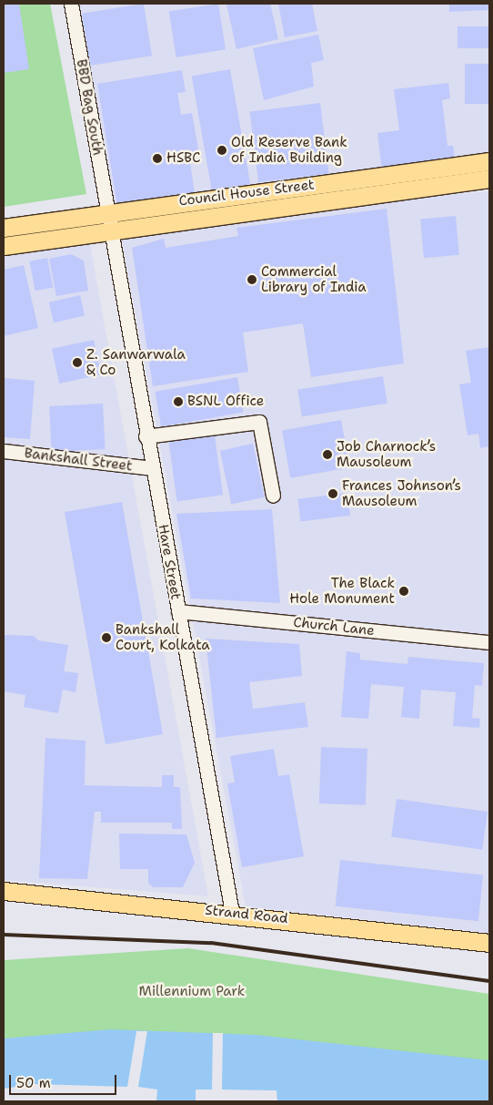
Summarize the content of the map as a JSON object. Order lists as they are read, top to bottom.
{
  "streets": {
    "main road": ["Council House Street", "Strand Road"],
    "street": [
      "BBD Bag South",
      "Bankshall Street",
      "Hare Street",
      "Church Lane"
    ]
  },
  "crossings": [
    ["BBD Bag South", "Council House Street"],
    ["BBD Bag South", "Hare Street"],
    ["Council House Street", "Hare Street"],
    ["Bankshall Street", "Hare Street"],
    ["Hare Street", "Church Lane"],
    ["Hare Street", "Strand Road"]
  ],
  "parks": ["Millennium Park"],
  "places": [
    "Old Reserve Bank of India Building",
    "HSBC",
    "Commercial Library of India",
    "Z. Sanwarwala & Co",
    "BSNL Office",
    "Job Charnock’s Mausoleum",
    "Frances Johnson’s Mausoleum",
    "The Black Hole Monument",
    "Bankshall Court, Kolkata"
  ],
  "scale_bar": "50 m"
}
